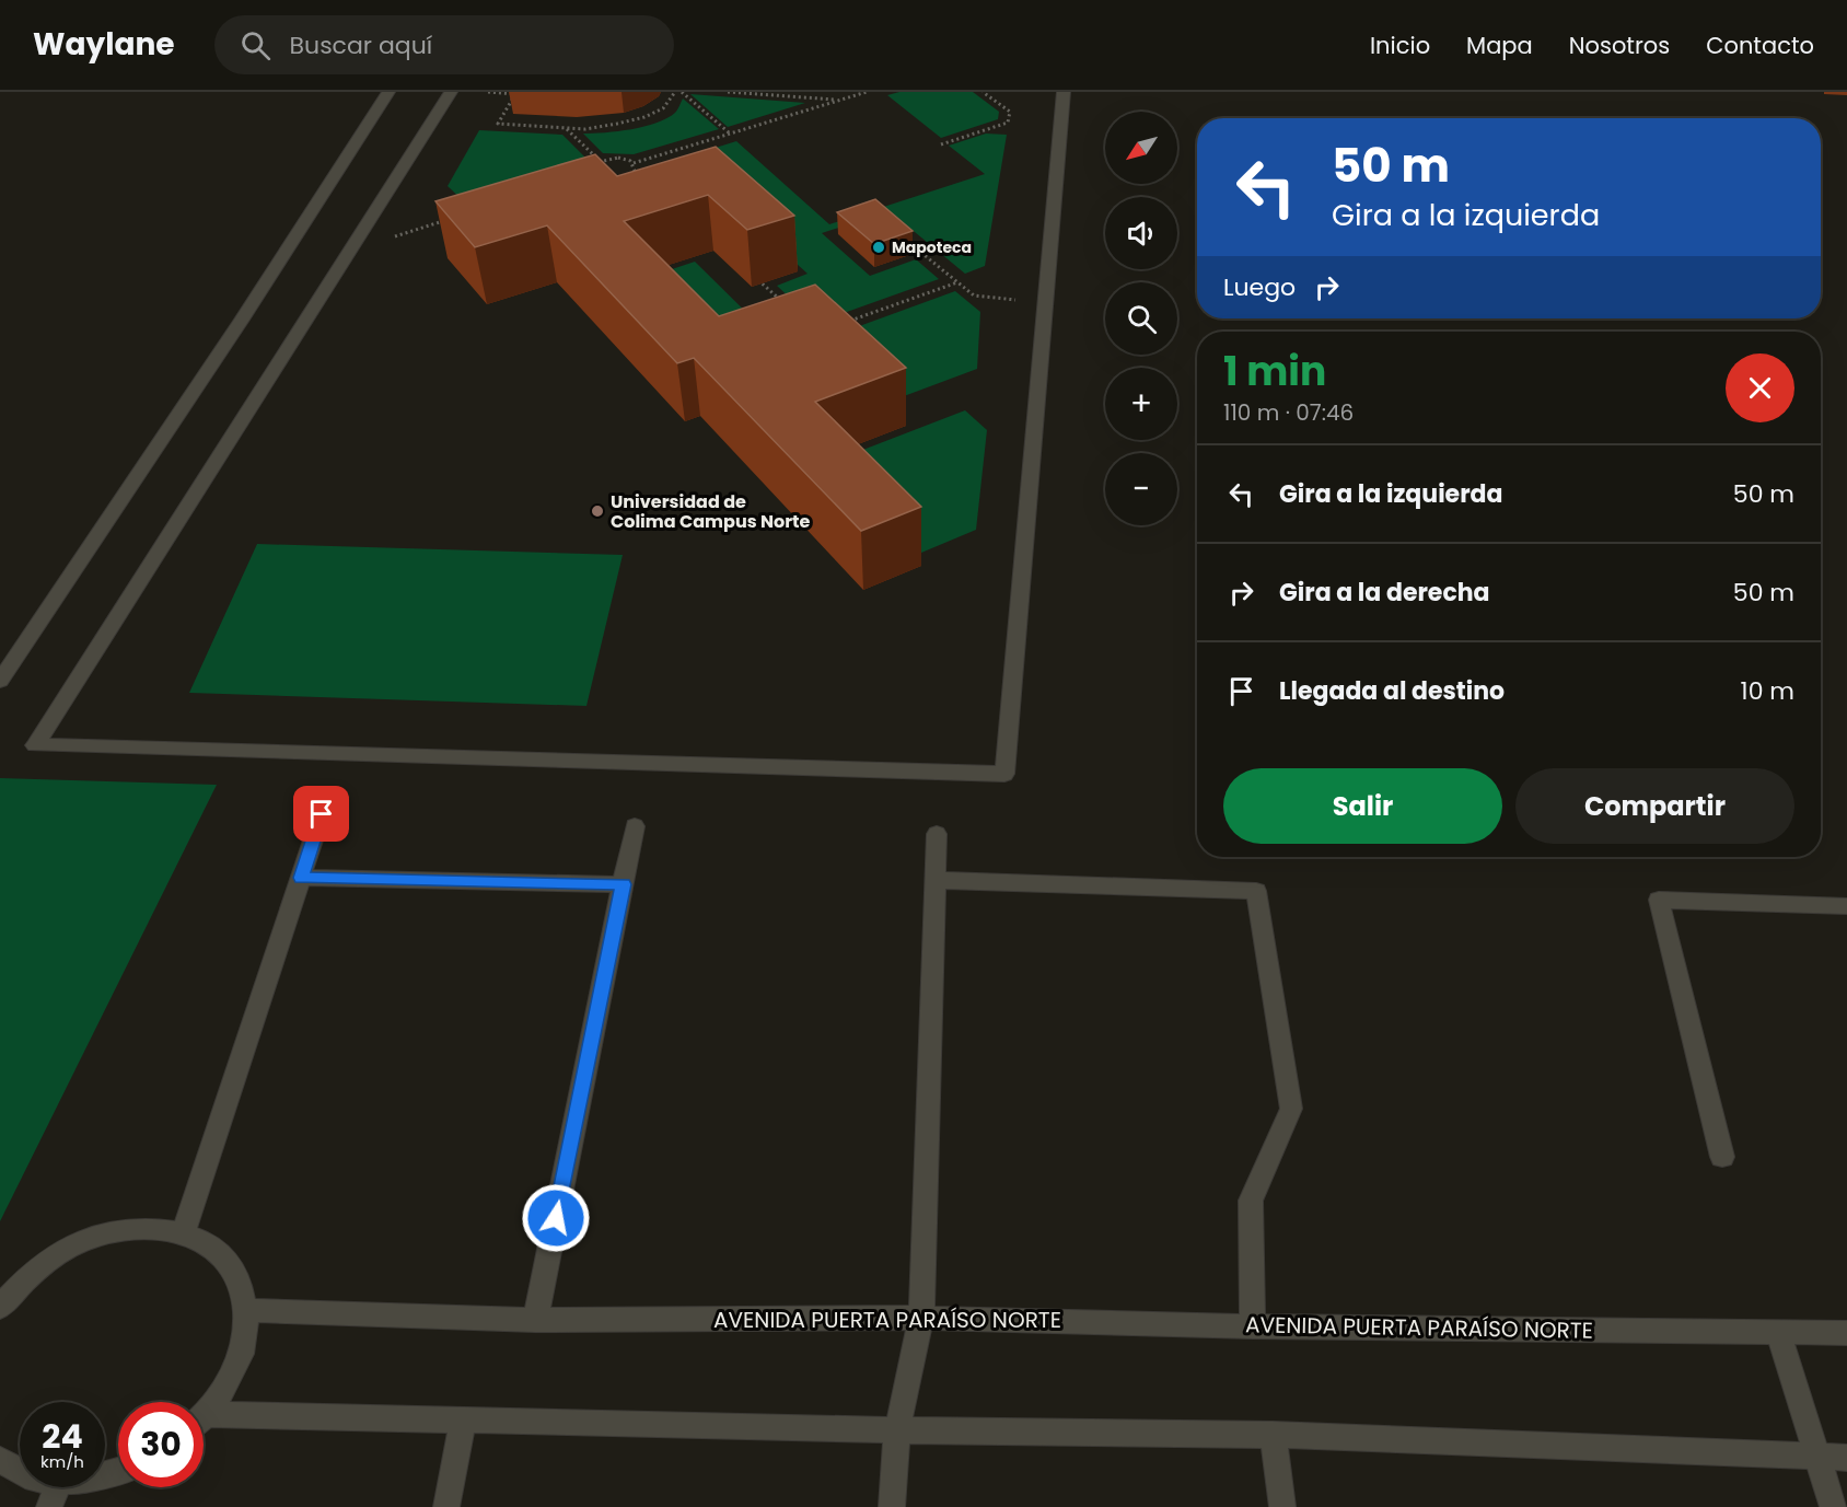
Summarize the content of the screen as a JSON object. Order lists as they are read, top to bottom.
{
  "streets": {
    "street": ["AVENIDA PUERTA PARAÍSO NORTE"]
  },
  "places": ["Mapoteca", "Universidad de Colima Campus Norte"],
  "north": "bottom left",
  "page": {
    "header": "Waylane",
    "search": "Buscar aquí",
    "nav": [
      "Inicio",
      "Mapa",
      "Nosotros",
      "Contacto"
    ],
    "map_buttons": ["+", "−"],
    "turn": ["50 m", "Gira a la izquierda"],
    "then": "Luego",
    "heading": ["1 min", "110 m · 07:46"],
    "list": [
      {
        "name": "Gira a la izquierda",
        "value": "50 m"
      },
      {
        "name": "Gira a la derecha",
        "value": "50 m"
      },
      {
        "name": "Llegada al destino",
        "value": "10 m"
      }
    ],
    "buttons": ["Salir", "Compartir"],
    "speed": "24 km/h",
    "limit": "30"
  }
}
